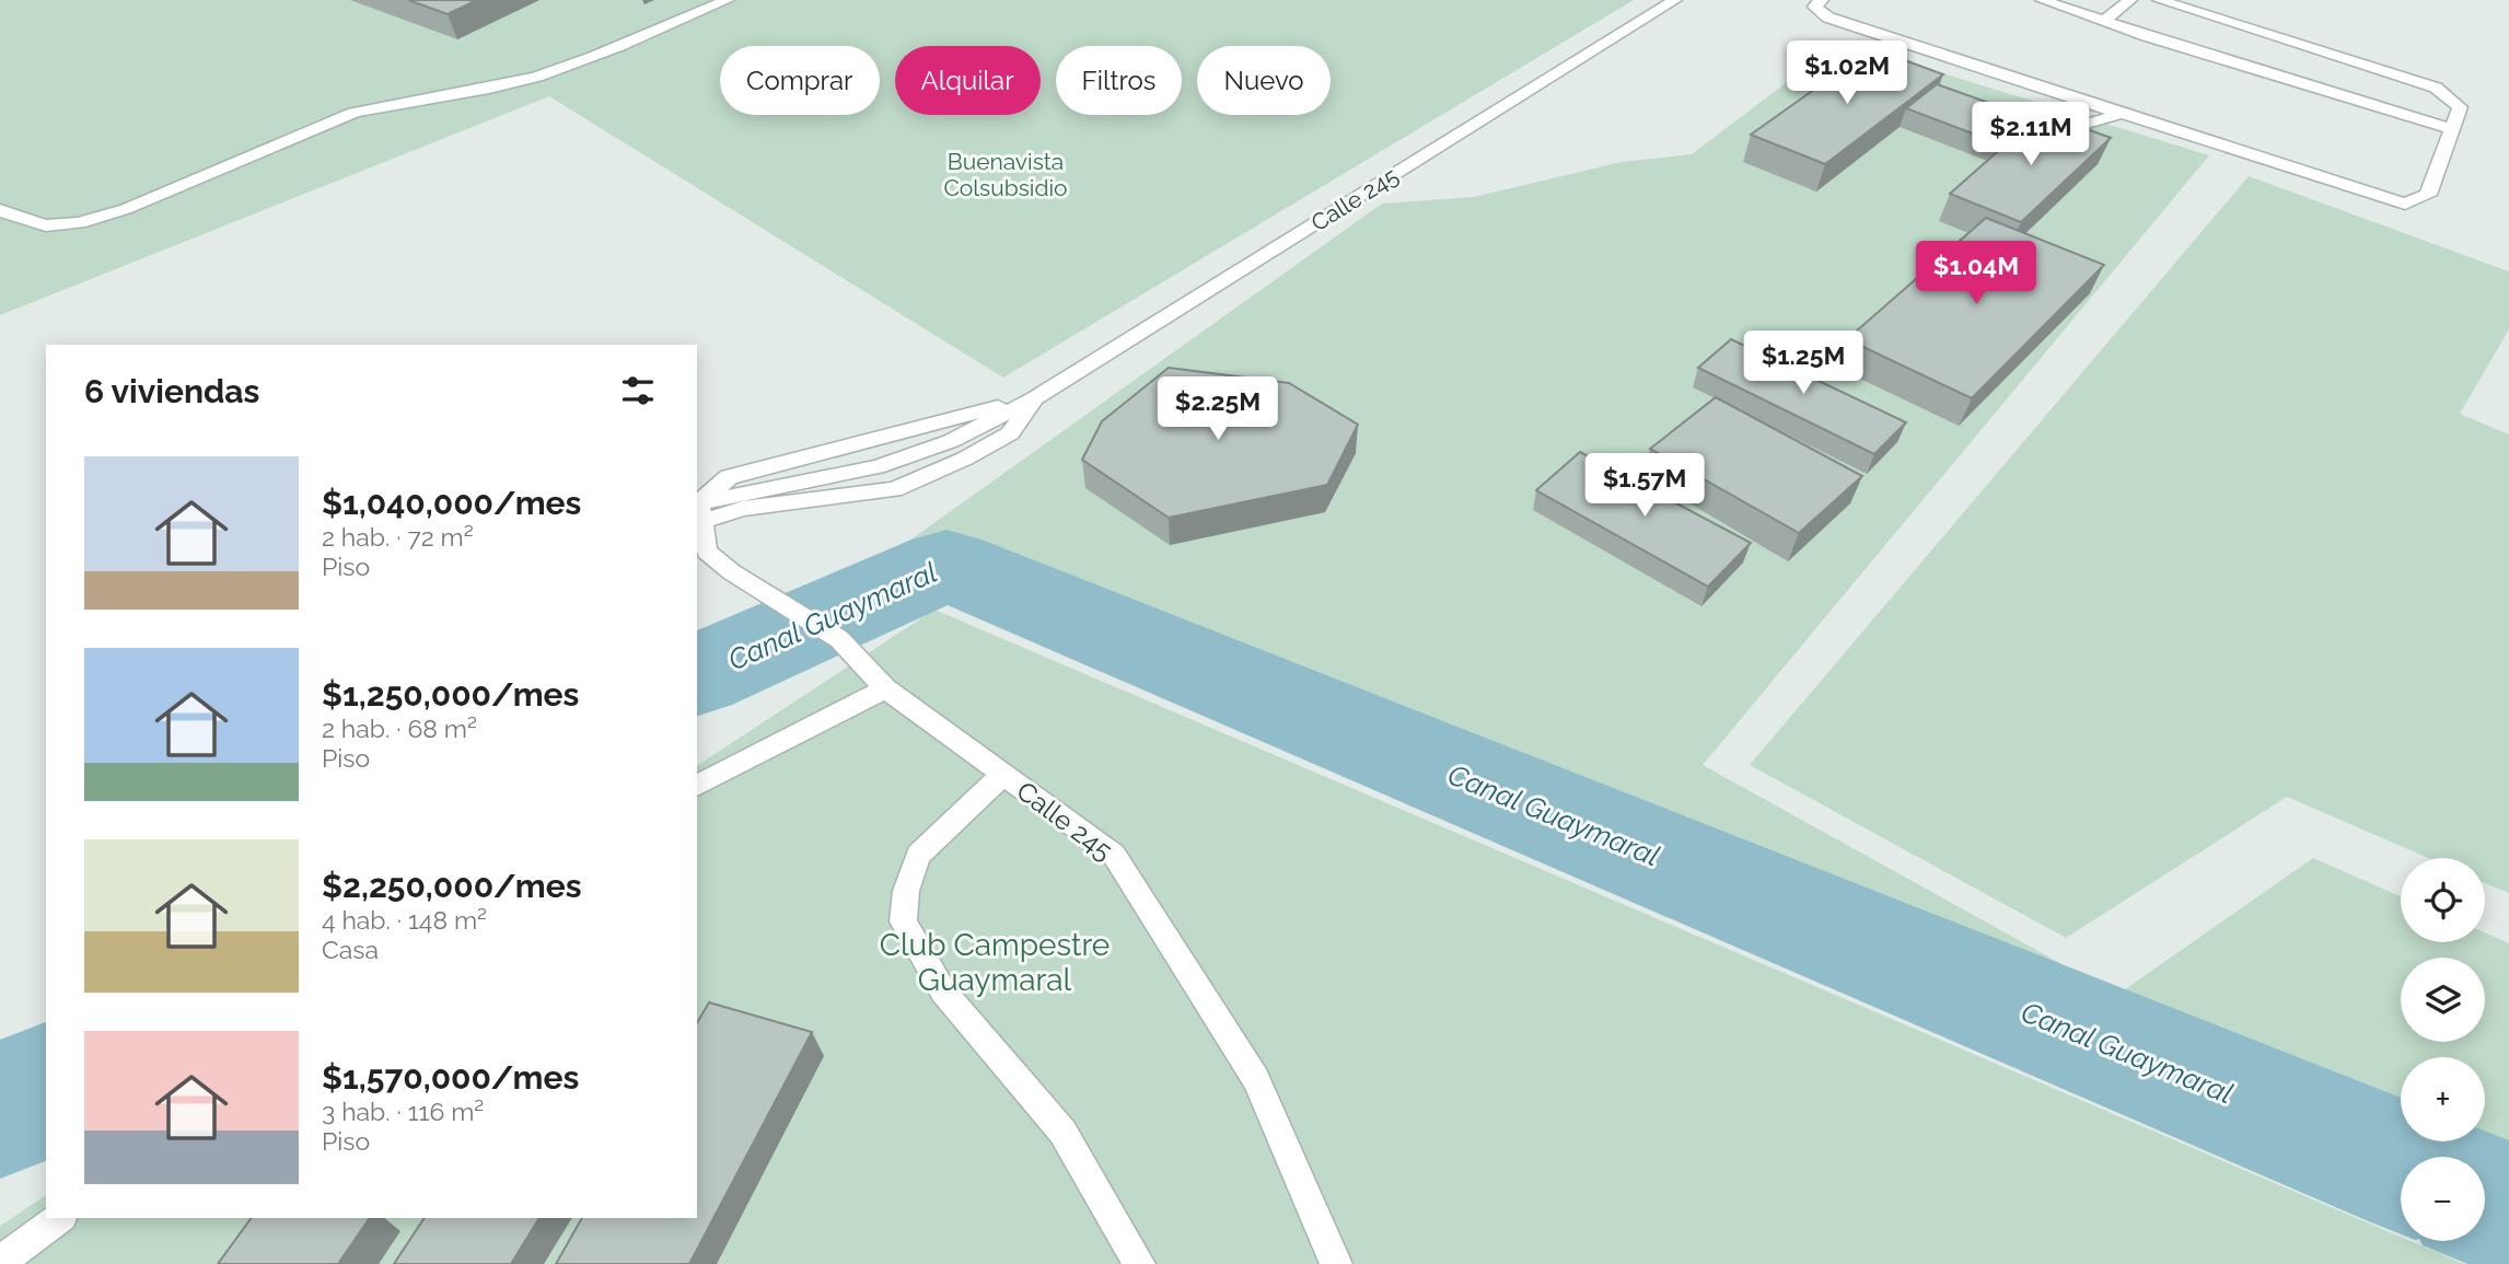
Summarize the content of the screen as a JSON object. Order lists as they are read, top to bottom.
{
  "streets": {
    "lane": ["Calle 245"]
  },
  "water": ["Canal Guaymaral"],
  "parks": ["Buenavista Colsubsidio", "Club Campestre Guaymaral"],
  "page": {
    "price": [
      "$1.02M",
      "$2.11M",
      "$1.04M",
      "$1.25M",
      "$2.25M",
      "$1.57M"
    ],
    "chip": [
      "Comprar",
      "Alquilar",
      "Filtros",
      "Nuevo"
    ],
    "heading": "6 viviendas",
    "list": [
      {
        "name": "$1,040,000/mes",
        "note": "2 hab. · 72 m² · Piso"
      },
      {
        "name": "$1,250,000/mes",
        "note": "2 hab. · 68 m² · Piso"
      },
      {
        "name": "$2,250,000/mes",
        "note": "4 hab. · 148 m² · Casa"
      },
      {
        "name": "$1,570,000/mes",
        "note": "3 hab. · 116 m² · Piso"
      }
    ],
    "map_buttons": ["+", "−"]
  }
}
